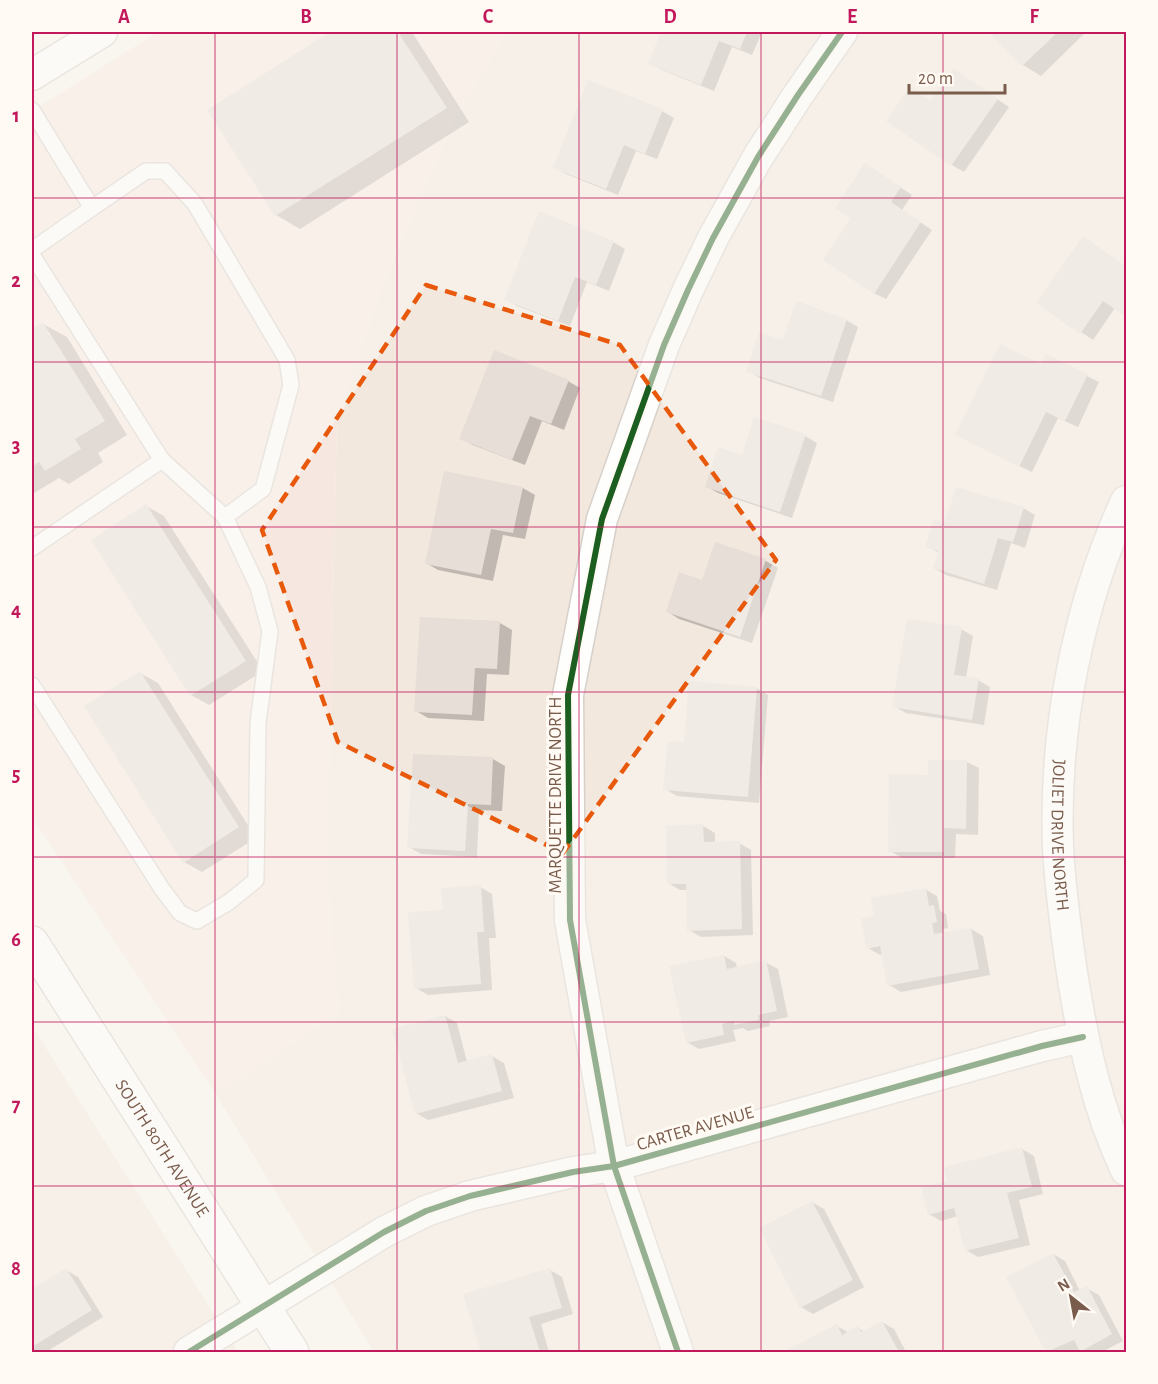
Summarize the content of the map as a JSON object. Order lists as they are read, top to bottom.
{
  "streets": {
    "street": [
      "MARQUETTE DRIVE NORTH",
      "JOLIET DRIVE NORTH",
      "CARTER AVENUE",
      "SOUTH 80TH AVENUE"
    ]
  },
  "crossings": [
    ["MARQUETTE DRIVE NORTH", "CARTER AVENUE"],
    ["JOLIET DRIVE NORTH", "CARTER AVENUE"],
    ["CARTER AVENUE", "SOUTH 80TH AVENUE"]
  ],
  "scale_bar": "20 m",
  "north": "top left",
  "grid": {
    "columns": [
      "A",
      "B",
      "C",
      "D",
      "E",
      "F"
    ],
    "rows": [
      "1",
      "2",
      "3",
      "4",
      "5",
      "6",
      "7",
      "8"
    ]
  }
}
